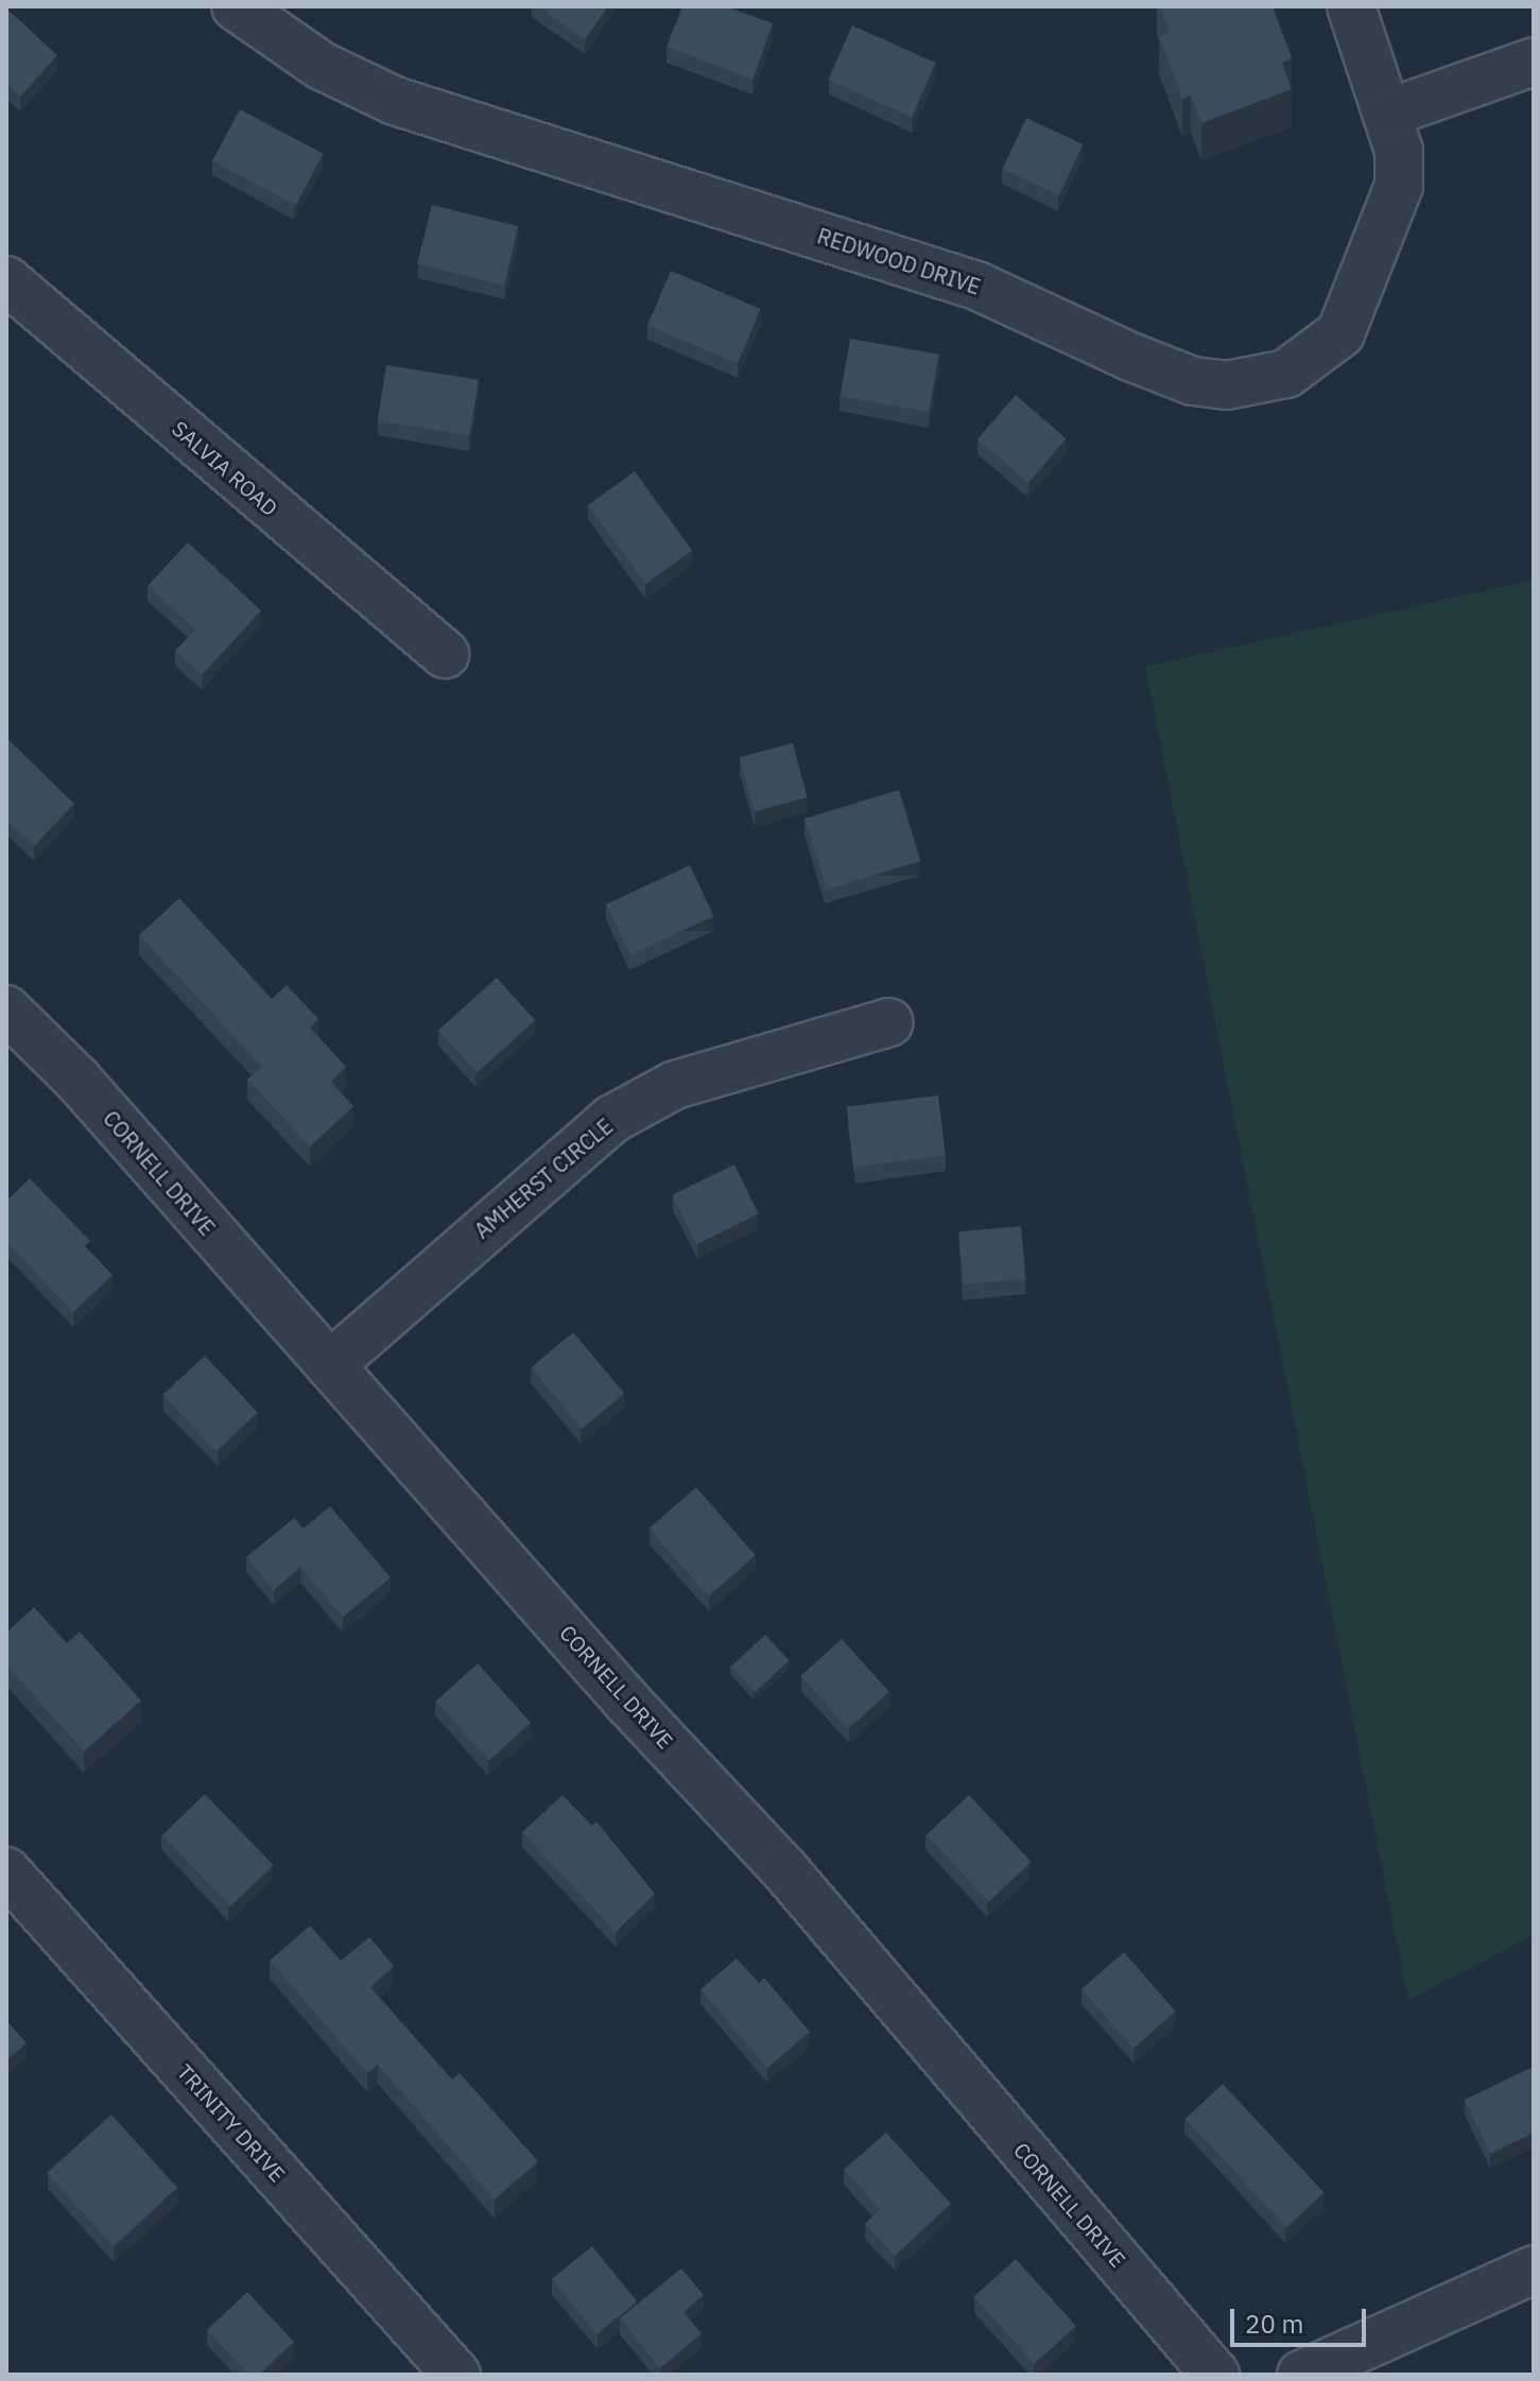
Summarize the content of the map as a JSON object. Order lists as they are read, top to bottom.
{
  "streets": {
    "street": [
      "REDWOOD DRIVE",
      "SALVIA ROAD",
      "CORNELL DRIVE",
      "AMHERST CIRCLE",
      "TRINITY DRIVE"
    ]
  },
  "crossings": [
    ["CORNELL DRIVE", "AMHERST CIRCLE"]
  ],
  "scale_bar": "20 m"
}
